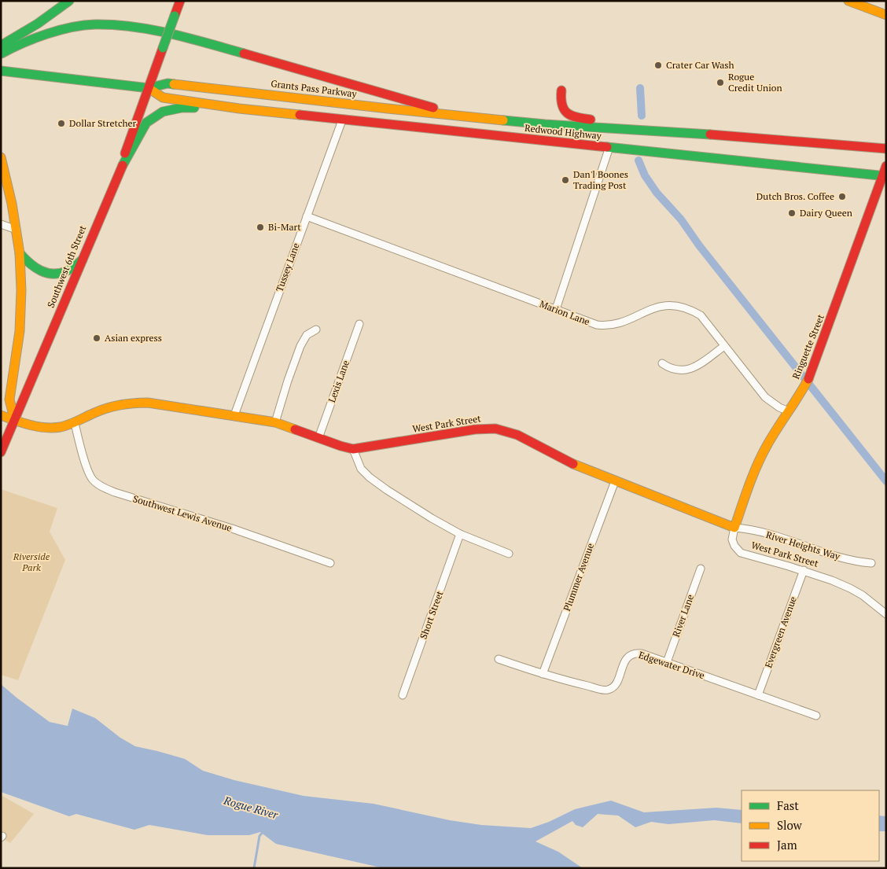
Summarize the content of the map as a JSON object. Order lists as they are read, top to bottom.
{
  "streets": {
    "main road": [
      "Grants Pass Parkway",
      "Redwood Highway",
      "Southwest 6th Street",
      "Ringuette Street",
      "West Park Street"
    ],
    "street": [
      "Tussey Lane",
      "Marion Lane",
      "Lexis Lane",
      "Southwest Lewis Avenue",
      "River Heights Way",
      "Plummer Avenue",
      "Short Street",
      "River Lane",
      "Evergreen Avenue",
      "Edgewater Drive"
    ]
  },
  "crossings": [
    ["Grants Pass Parkway", "Redwood Highway"],
    ["Grants Pass Parkway", "Southwest 6th Street"],
    ["Redwood Highway", "Tussey Lane"],
    ["Redwood Highway", "Ringuette Street"],
    ["Southwest 6th Street", "West Park Street"],
    ["Tussey Lane", "Marion Lane"],
    ["Tussey Lane", "West Park Street"],
    ["Marion Lane", "Ringuette Street"],
    ["Ringuette Street", "West Park Street"],
    ["Ringuette Street", "River Heights Way"],
    ["Lexis Lane", "West Park Street"],
    ["West Park Street", "Southwest Lewis Avenue"],
    ["West Park Street", "River Heights Way"],
    ["West Park Street", "Plummer Avenue"],
    ["West Park Street", "Evergreen Avenue"],
    ["Plummer Avenue", "Edgewater Drive"],
    ["River Lane", "Edgewater Drive"],
    ["Evergreen Avenue", "Edgewater Drive"]
  ],
  "water": ["Rogue River"],
  "parks": ["Riverside Park"],
  "places": [
    "Crater Car Wash",
    "Rogue Credit Union",
    "Dollar Stretcher",
    "Dan'l Boones Trading Post",
    "Dutch Bros. Coffee",
    "Dairy Queen",
    "Bi-Mart",
    "Asian express"
  ],
  "legend": ["Fast", "Slow", "Jam"]
}
